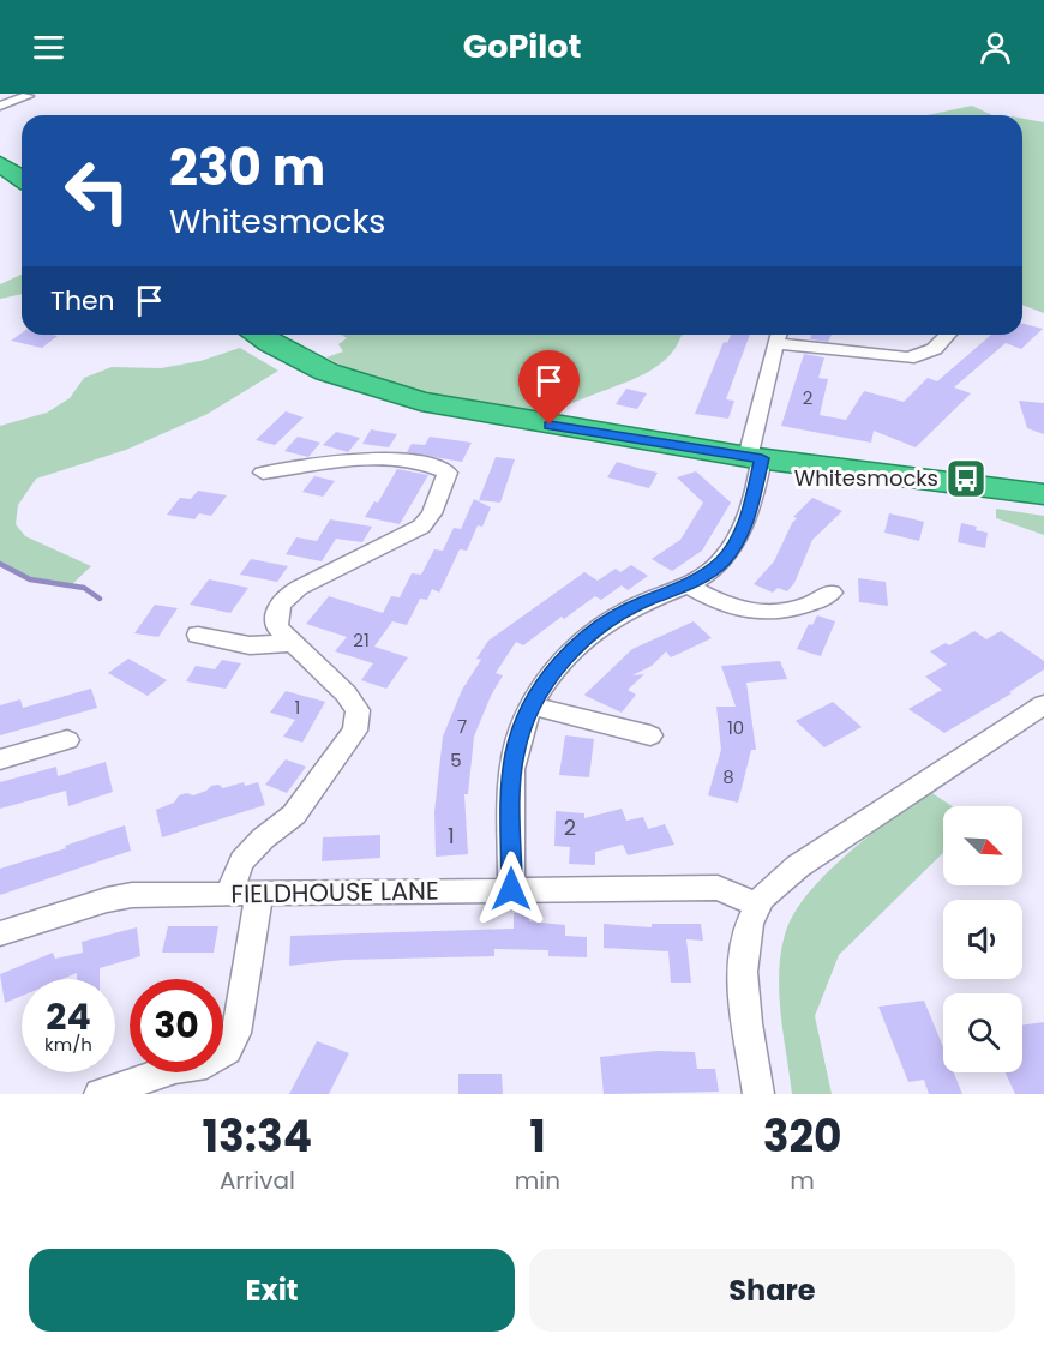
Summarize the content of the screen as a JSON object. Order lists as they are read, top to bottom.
{
  "streets": {
    "street": ["FIELDHOUSE LANE"]
  },
  "places": {
    "bus stop": ["Whitesmocks"]
  },
  "house_numbers": [
    "2",
    "21",
    "1",
    "7",
    "10",
    "5",
    "8",
    "2",
    "1"
  ],
  "north": "bottom right",
  "page": {
    "header": "GoPilot",
    "turn": ["230 m", "Whitesmocks"],
    "then": "Then",
    "speed": "24 km/h",
    "limit": "30",
    "eta": [
      "13:34",
      "Arrival",
      "1",
      "min",
      "320",
      "m"
    ],
    "buttons": ["Exit", "Share"]
  }
}
